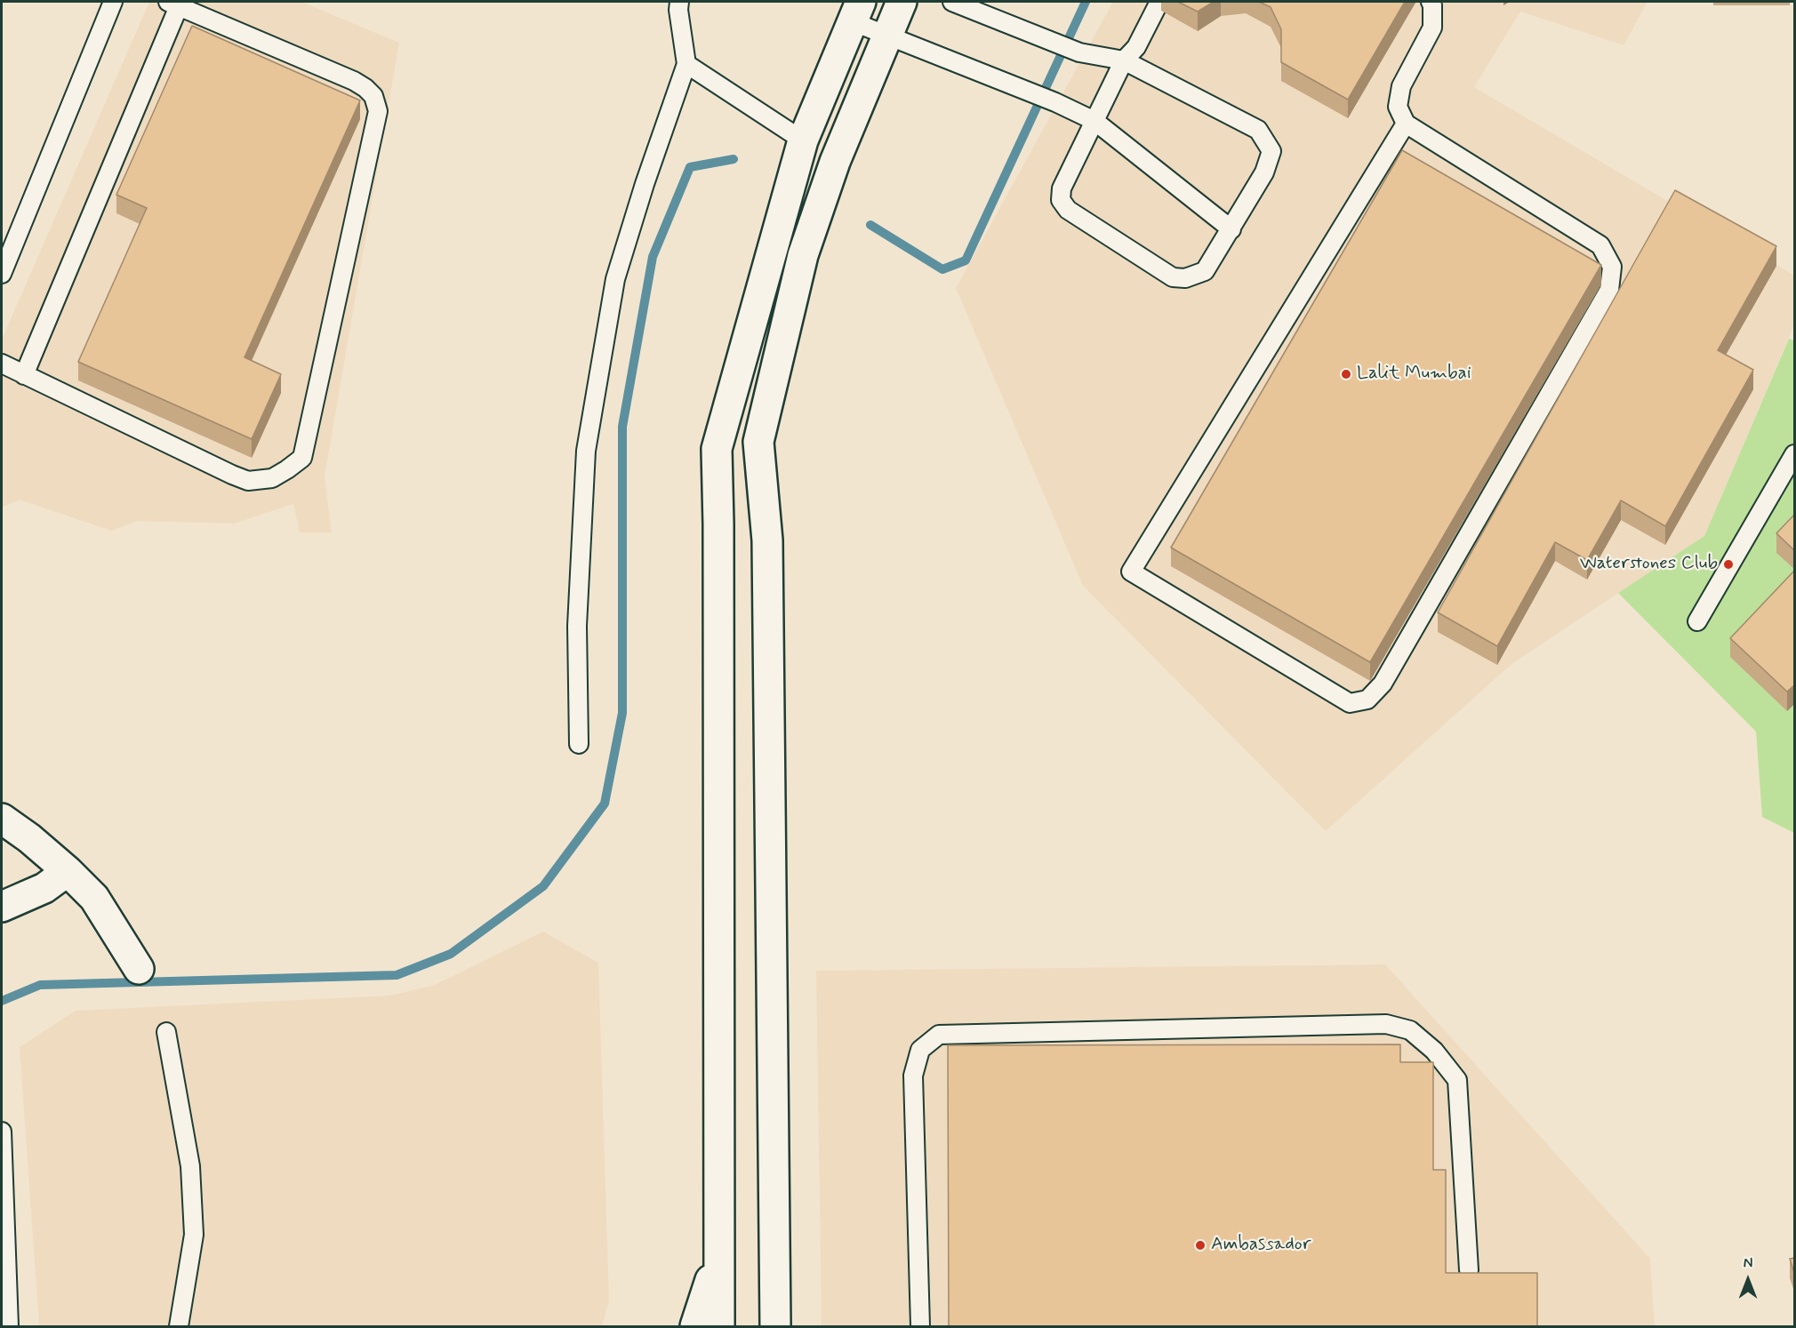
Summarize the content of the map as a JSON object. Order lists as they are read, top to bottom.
{
  "places": ["Lalit Mumbai", "Waterstones Club", "Ambassador"],
  "north": "top"
}
